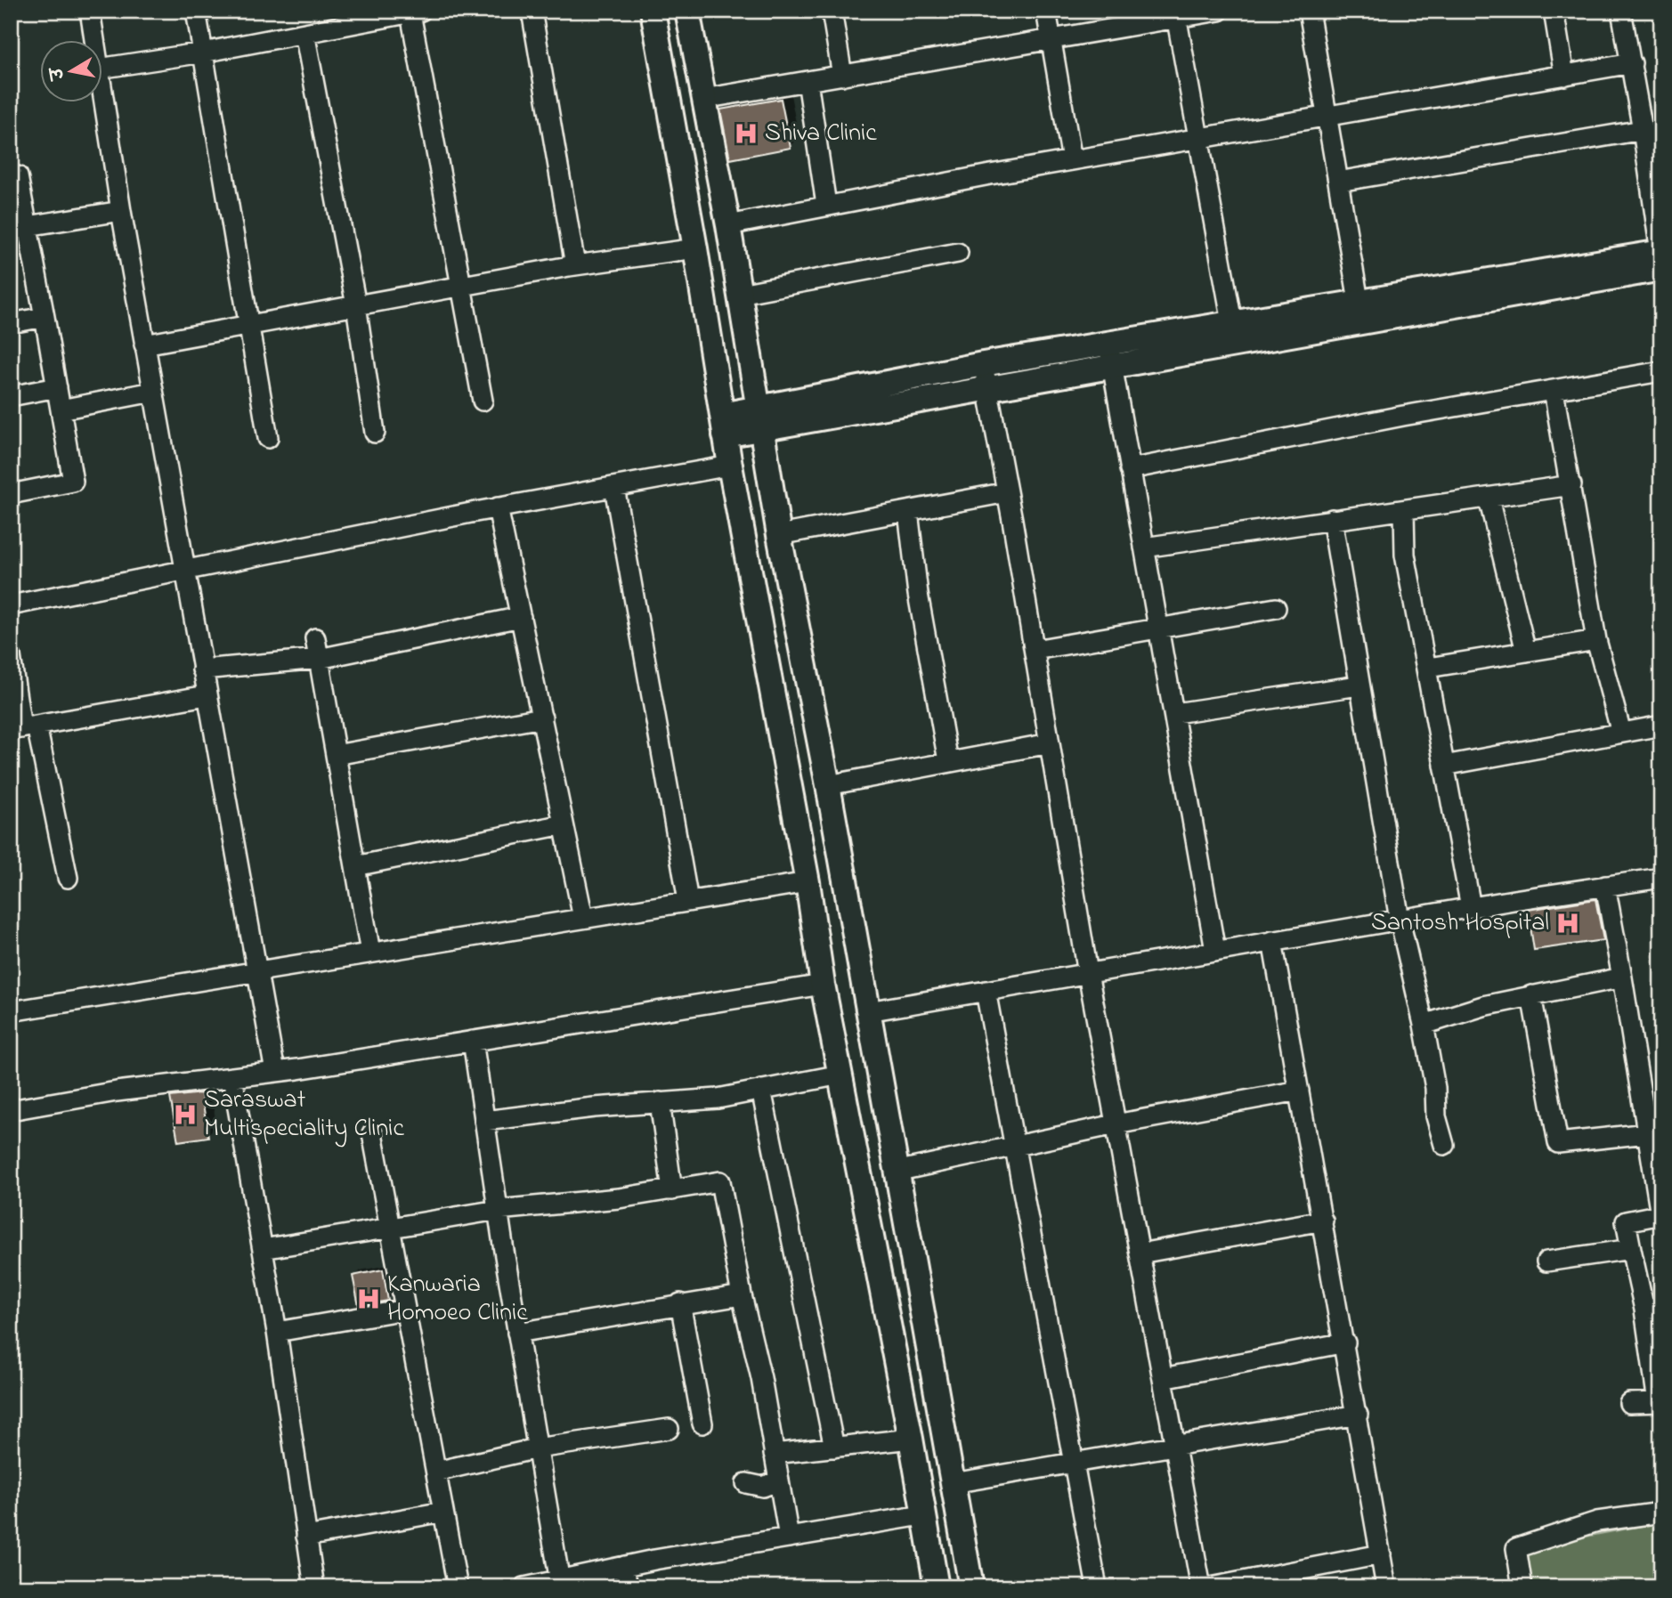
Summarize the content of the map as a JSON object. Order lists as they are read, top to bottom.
{
  "places": {
    "hospital": [
      "Shiva Clinic",
      "Santosh Hospital",
      "Saraswat Multispeciality Clinic",
      "Kanwaria Homoeo Clinic"
    ]
  },
  "north": "left"
}
